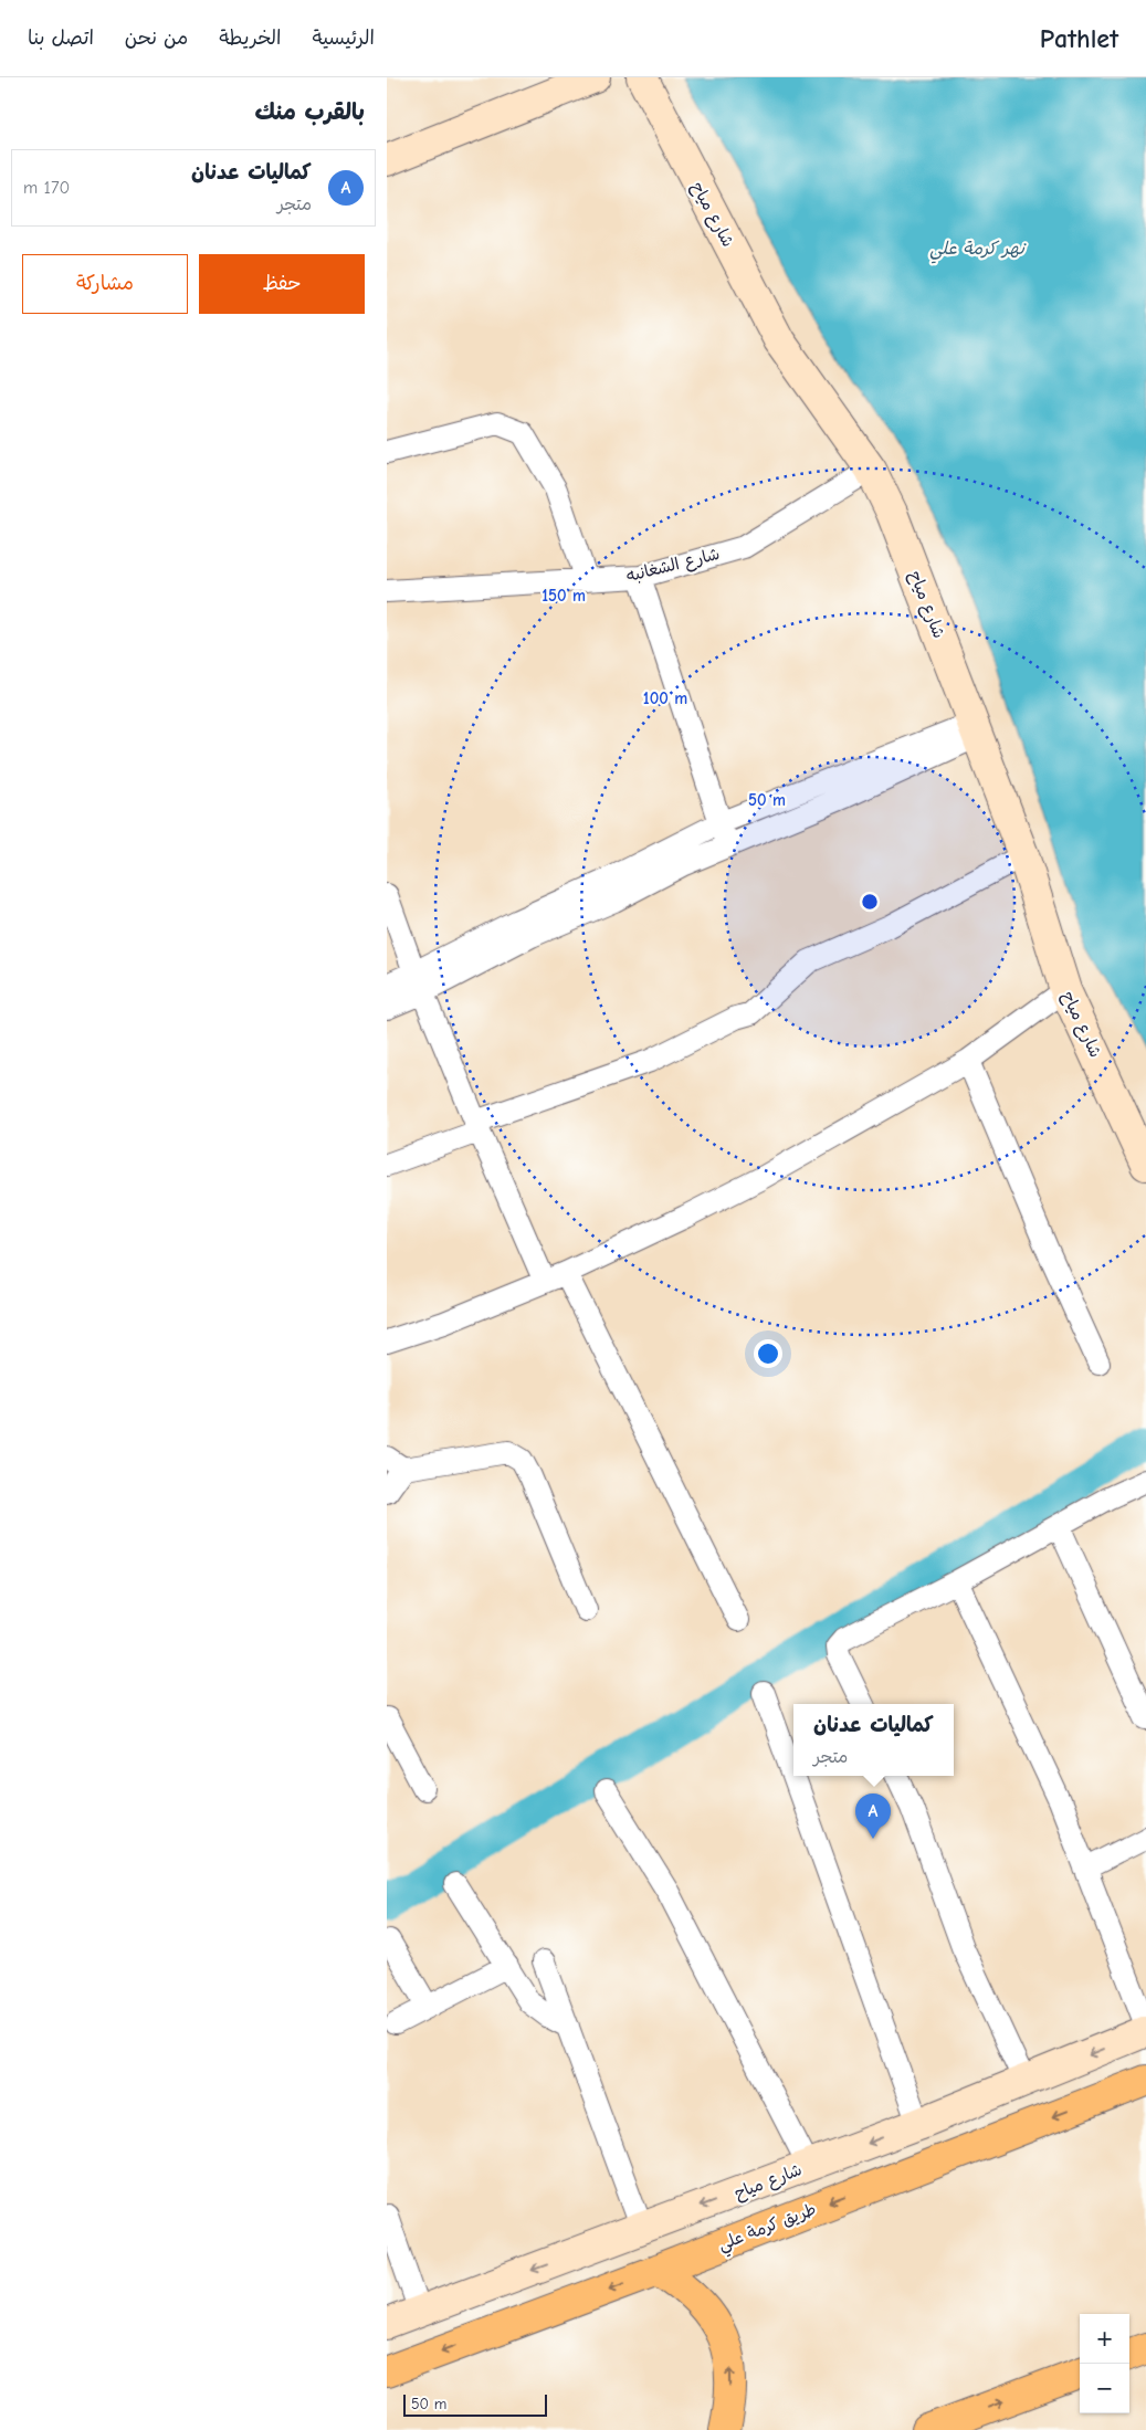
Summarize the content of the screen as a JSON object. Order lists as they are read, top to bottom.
{
  "streets": {
    "highway": ["طريق كرمة علي"],
    "street": ["شارع مياح", "شارع الشغانبه"]
  },
  "crossings": [
    ["شارع مياح", "شارع الشغانبه"]
  ],
  "one_way": ["طريق كرمة علي"],
  "water": ["نهر كرمة علي"],
  "scale_bar": "50 m",
  "page": {
    "header": "Pathlet",
    "nav": [
      "الرئيسية",
      "الخريطة",
      "من نحن",
      "اتصل بنا"
    ],
    "heading": "بالقرب منك",
    "list": [
      {
        "mark": "A",
        "name": "كماليات عدنان",
        "note": "متجر",
        "value": "170 m"
      }
    ],
    "buttons": ["حفظ", "مشاركة"],
    "popup": ["كماليات عدنان", "متجر"],
    "pins": "A",
    "map_buttons": ["+", "−"],
    "scale": "50 m"
  },
  "rings": ["150 m", "100 m", "50 m"]
}
